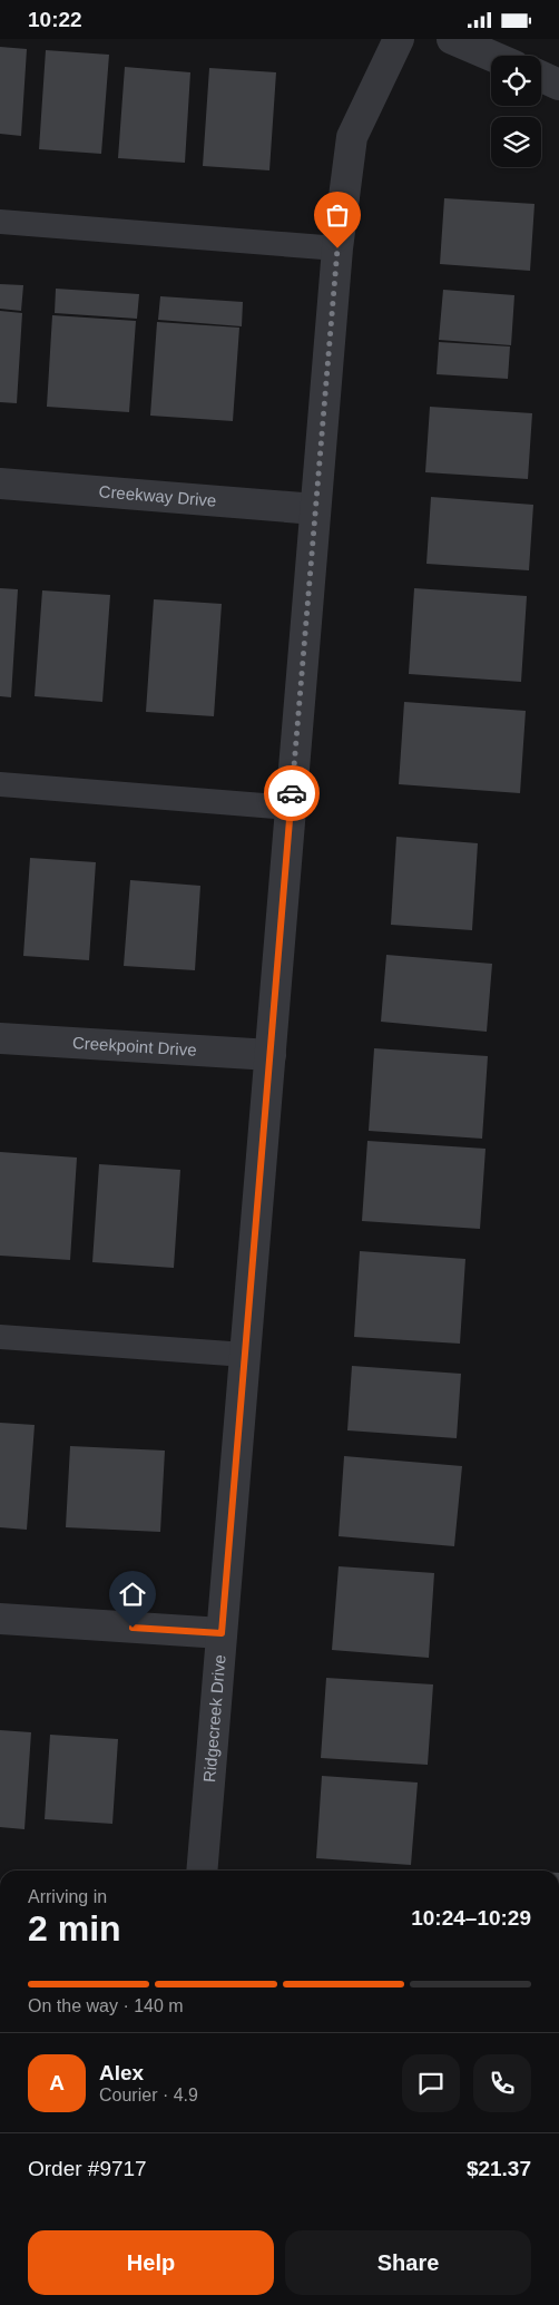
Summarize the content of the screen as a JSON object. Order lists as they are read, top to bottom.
{
  "streets": {
    "street": ["Creekway Drive", "Creekpoint Drive", "Ridgecreek Drive"]
  },
  "crossings": [
    ["Creekway Drive", "Ridgecreek Drive"],
    ["Creekpoint Drive", "Ridgecreek Drive"]
  ],
  "page": {
    "status": "10:22",
    "heading": ["2 min", "Arriving in", "10:24–10:29"],
    "panel": [
      "Alex",
      "Courier · 4.9",
      "Order #9717",
      "$21.37"
    ],
    "bar": "On the way · 140 m",
    "round": "A",
    "buttons": ["Help", "Share"]
  }
}
